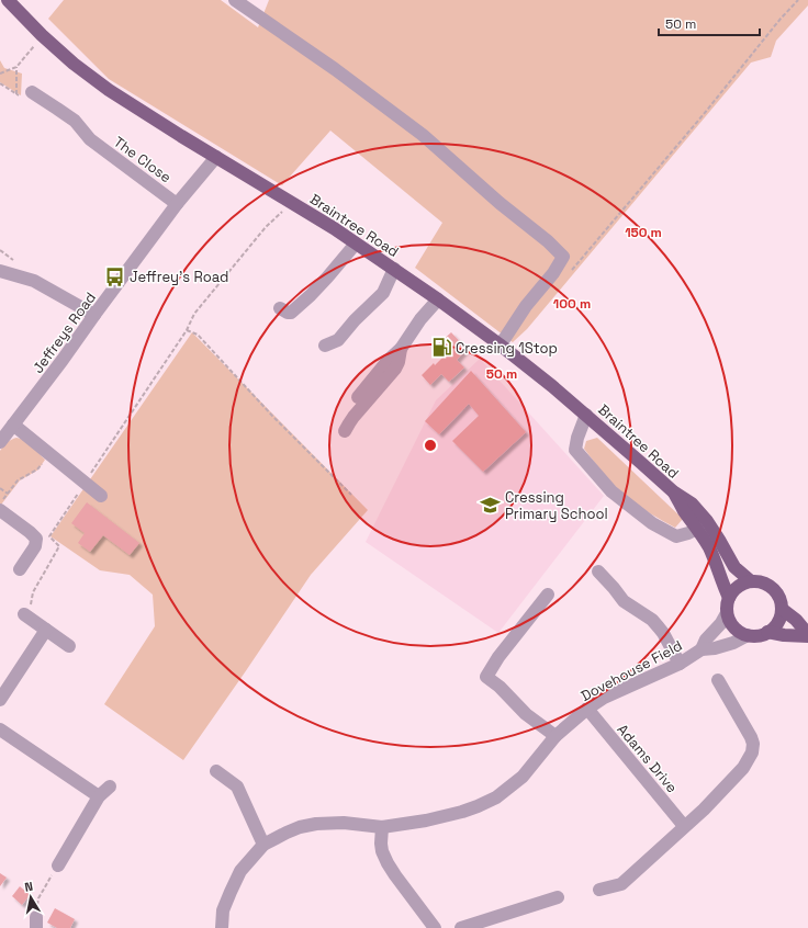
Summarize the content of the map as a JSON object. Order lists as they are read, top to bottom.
{
  "streets": {
    "main road": ["Braintree Road"],
    "street": [
      "The Close",
      "Jeffreys Road",
      "Dovehouse Field",
      "Adams Drive"
    ]
  },
  "crossings": [
    ["The Close", "Jeffreys Road"],
    ["Braintree Road", "Jeffreys Road"],
    ["Braintree Road", "Dovehouse Field"],
    ["Dovehouse Field", "Adams Drive"]
  ],
  "places": {
    "bus stop": ["Jeffrey's Road"],
    "fuel station": ["Cressing 1Stop"],
    "school or university": ["Cressing Primary School"]
  },
  "scale_bar": "50 m",
  "north": "top",
  "rings": ["150 m", "100 m", "50 m"]
}
